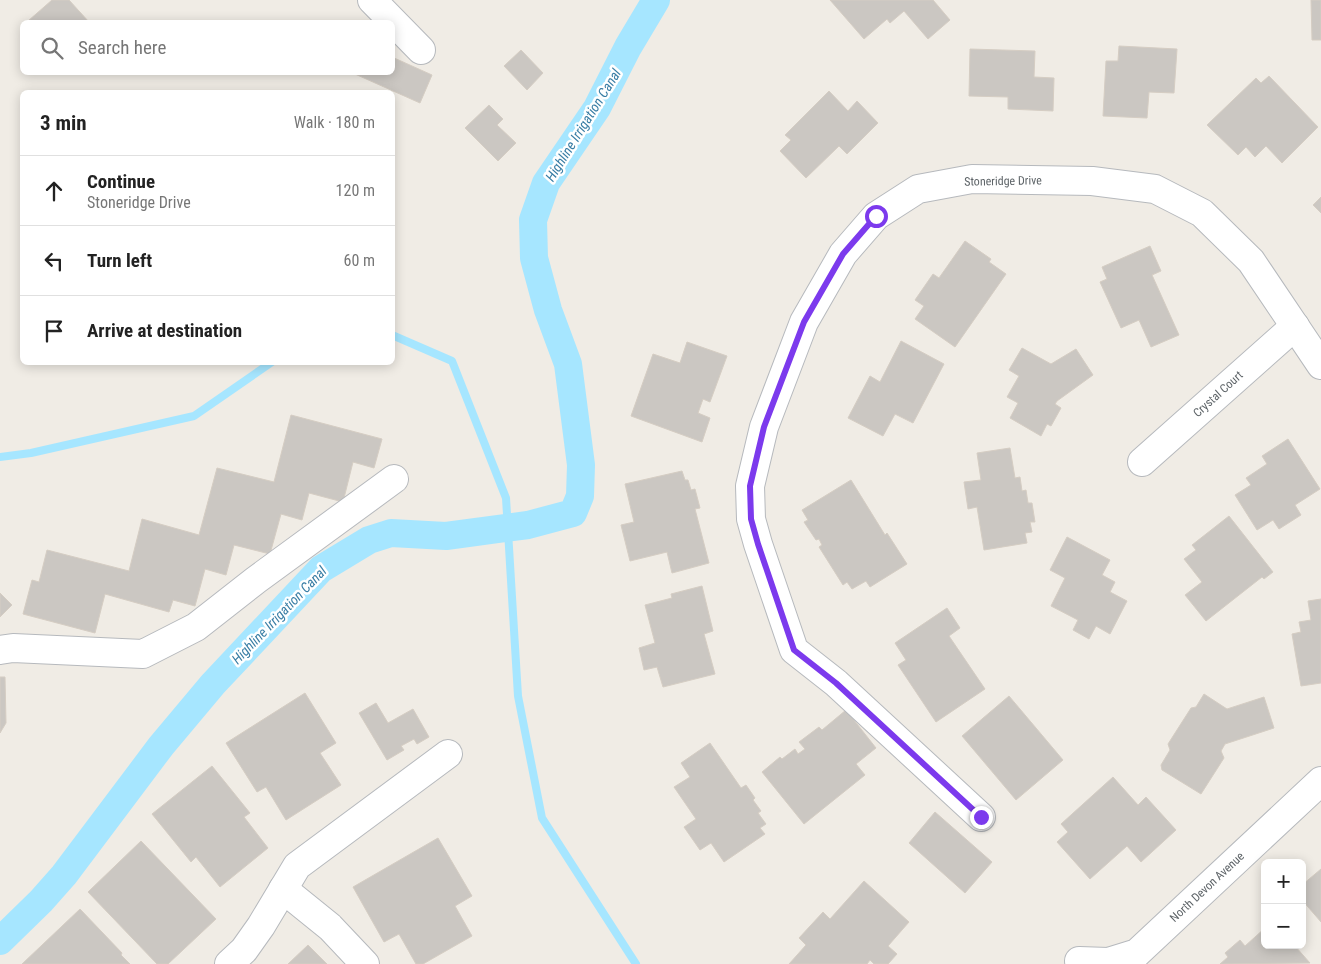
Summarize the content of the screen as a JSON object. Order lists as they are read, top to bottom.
{
  "streets": {
    "street": ["Stoneridge Drive", "Crystal Court", "North Devon Avenue"]
  },
  "crossings": [
    ["Stoneridge Drive", "Crystal Court"]
  ],
  "water": ["Highline Irrigation Canal"],
  "page": {
    "search": "Search here",
    "heading": ["3 min", "Walk · 180 m"],
    "list": [
      ["Continue", "Stoneridge Drive", "120 m"],
      ["Turn left", "60 m"],
      "Arrive at destination"
    ],
    "map_buttons": ["+", "−"]
  }
}
